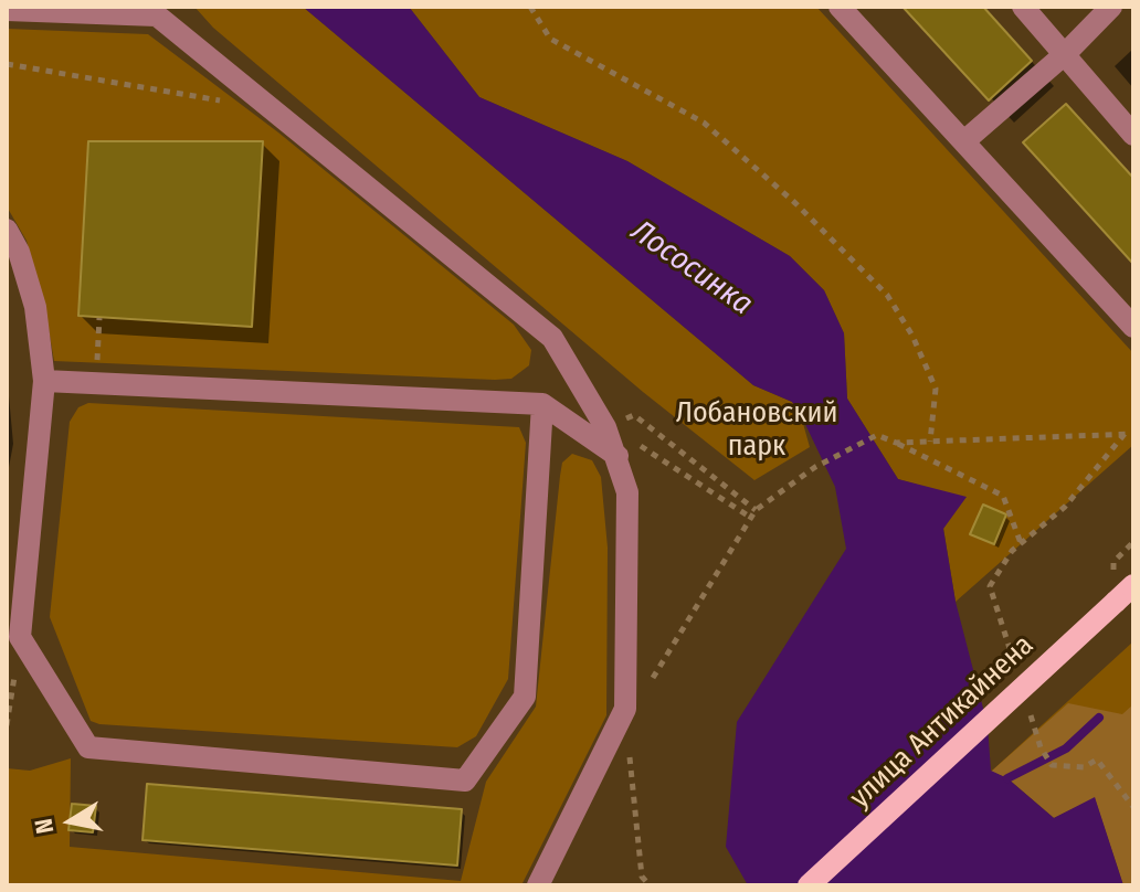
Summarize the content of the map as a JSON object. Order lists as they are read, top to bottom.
{
  "streets": {
    "main road": ["улица Антикайнена"]
  },
  "water": ["Лососинка"],
  "parks": ["Лобановский парк"],
  "north": "left"
}
